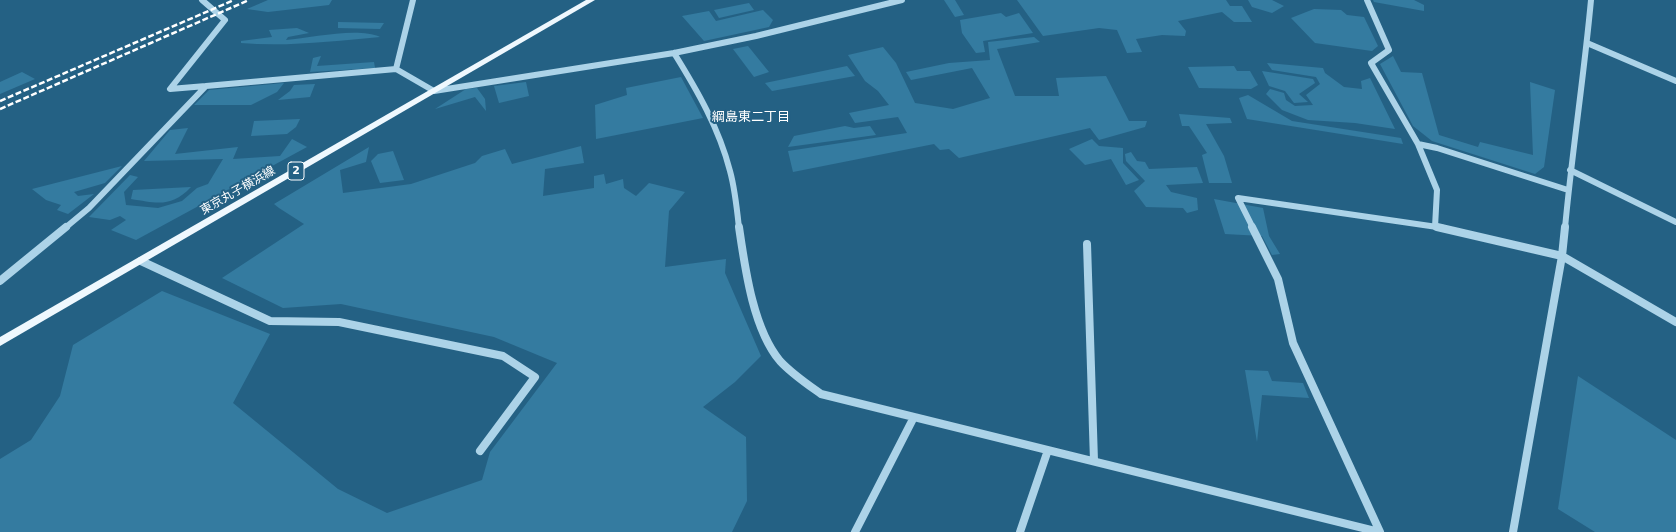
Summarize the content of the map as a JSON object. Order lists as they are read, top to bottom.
{
  "streets": {
    "main road": ["2", "東京丸子横浜線"]
  },
  "districts": ["綱島東二丁目"]
}
